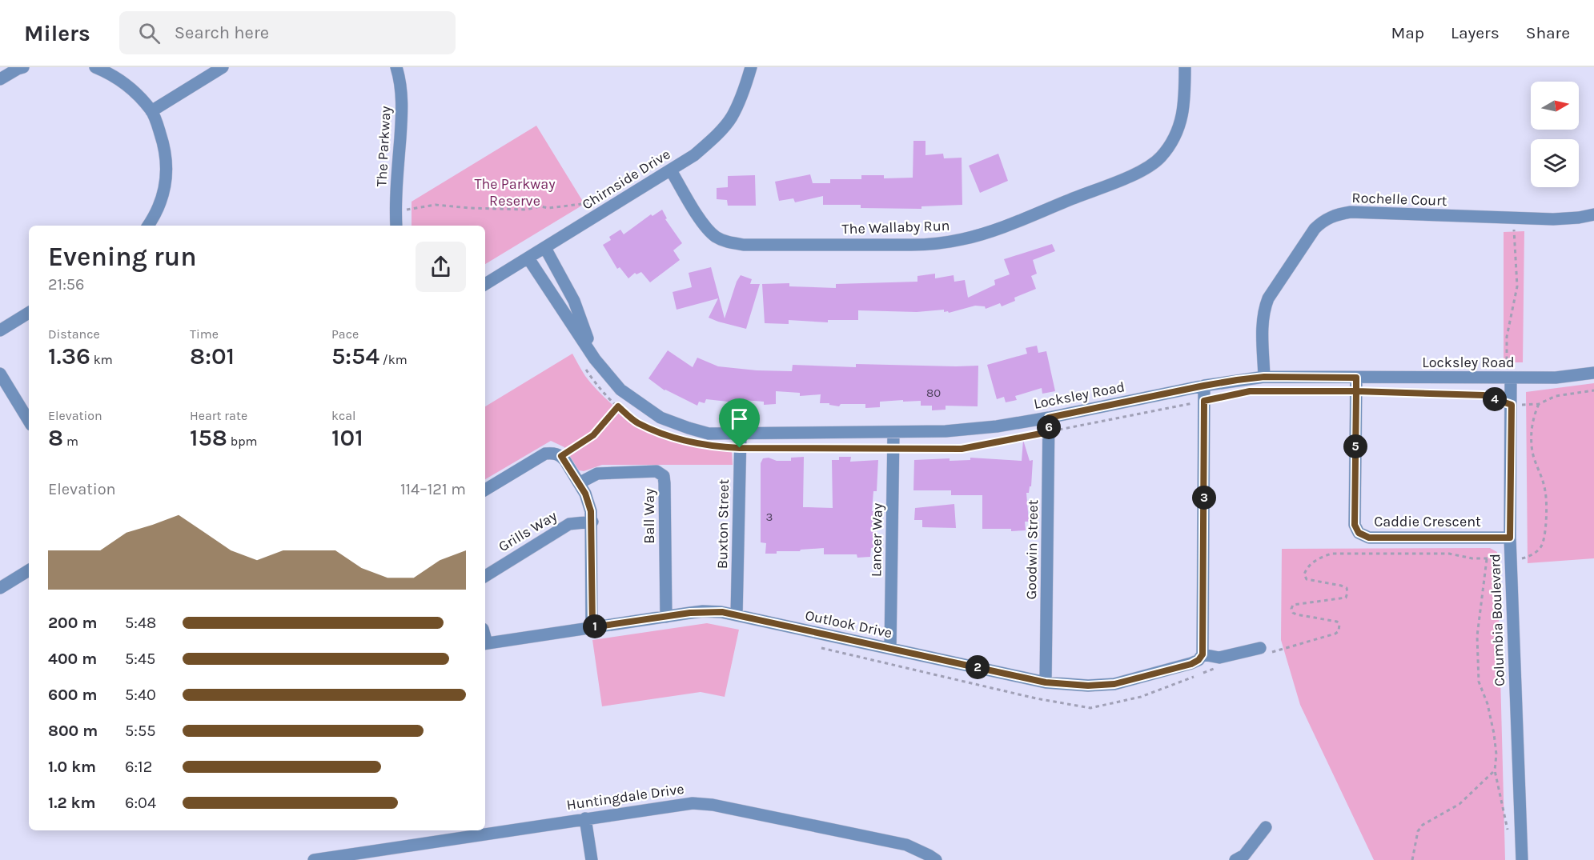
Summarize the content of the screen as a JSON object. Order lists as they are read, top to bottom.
{
  "streets": {
    "street": [
      "The Parkway",
      "Chirnside Drive",
      "Rochelle Court",
      "The Wallaby Run",
      "Locksley Road",
      "Ball Way",
      "Caddie Crescent",
      "Buxton Street",
      "Grills Way",
      "Lancer Way",
      "Goodwin Street",
      "Columbia Boulevard",
      "Outlook Drive",
      "Huntingdale Drive"
    ]
  },
  "crossings": [
    ["Chirnside Drive", "The Wallaby Run"],
    ["Chirnside Drive", "Locksley Road"],
    ["Rochelle Court", "Locksley Road"],
    ["Locksley Road", "Caddie Crescent"],
    ["Locksley Road", "Buxton Street"],
    ["Locksley Road", "Lancer Way"],
    ["Locksley Road", "Goodwin Street"],
    ["Locksley Road", "Columbia Boulevard"],
    ["Ball Way", "Outlook Drive"],
    ["Caddie Crescent", "Columbia Boulevard"],
    ["Buxton Street", "Outlook Drive"],
    ["Lancer Way", "Outlook Drive"],
    ["Goodwin Street", "Outlook Drive"]
  ],
  "parks": ["The Parkway Reserve"],
  "house_numbers": ["80", "3"],
  "north": "right",
  "page": {
    "header": "Milers",
    "search": "Search here",
    "nav": ["Map", "Layers", "Share"],
    "heading": ["Evening run", "21:56"],
    "stats": [
      ["Distance", "1.36 km"],
      ["Time", "8:01"],
      ["Pace", "5:54 /km"],
      ["Elevation", "8 m"],
      ["Heart rate", "158 bpm"],
      ["kcal", "101"]
    ],
    "pins": [
      "4",
      "6",
      "5",
      "3",
      "1",
      "2"
    ],
    "chart": ["Elevation", "114–121 m"],
    "list": [
      {
        "name": "200 m",
        "note": "5:48"
      },
      {
        "name": "400 m",
        "note": "5:45"
      },
      {
        "name": "600 m",
        "note": "5:40"
      },
      {
        "name": "800 m",
        "note": "5:55"
      },
      {
        "name": "1.0 km",
        "note": "6:12"
      },
      {
        "name": "1.2 km",
        "note": "6:04"
      }
    ]
  }
}
